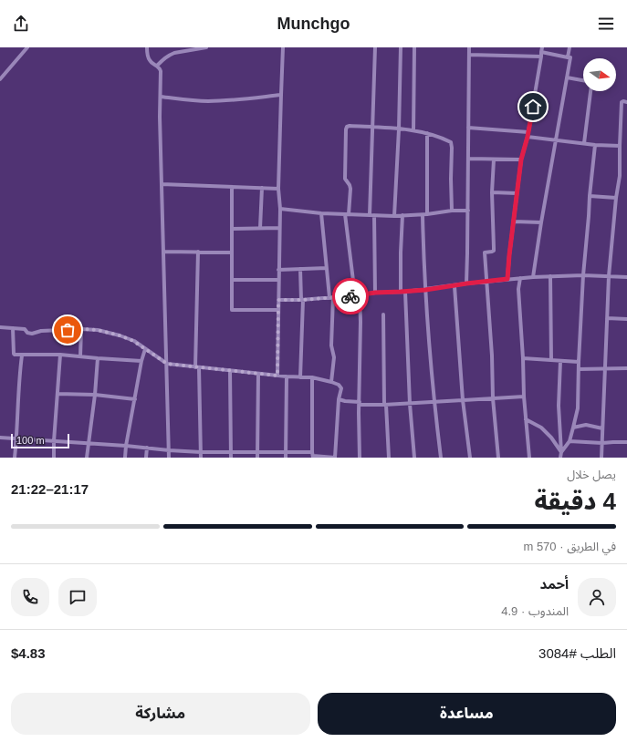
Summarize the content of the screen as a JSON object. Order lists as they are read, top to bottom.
{
  "scale_bar": "100 m",
  "north": "right",
  "page": {
    "header": "Munchgo",
    "scale": "100 m",
    "heading": ["4 دقيقة", "يصل خلال", "21:17–21:22"],
    "panel": [
      "أحمد",
      "المندوب · 4.9",
      "الطلب #3084",
      "$4.83"
    ],
    "bar": "في الطريق · 570 m",
    "buttons": ["مساعدة", "مشاركة"]
  }
}
